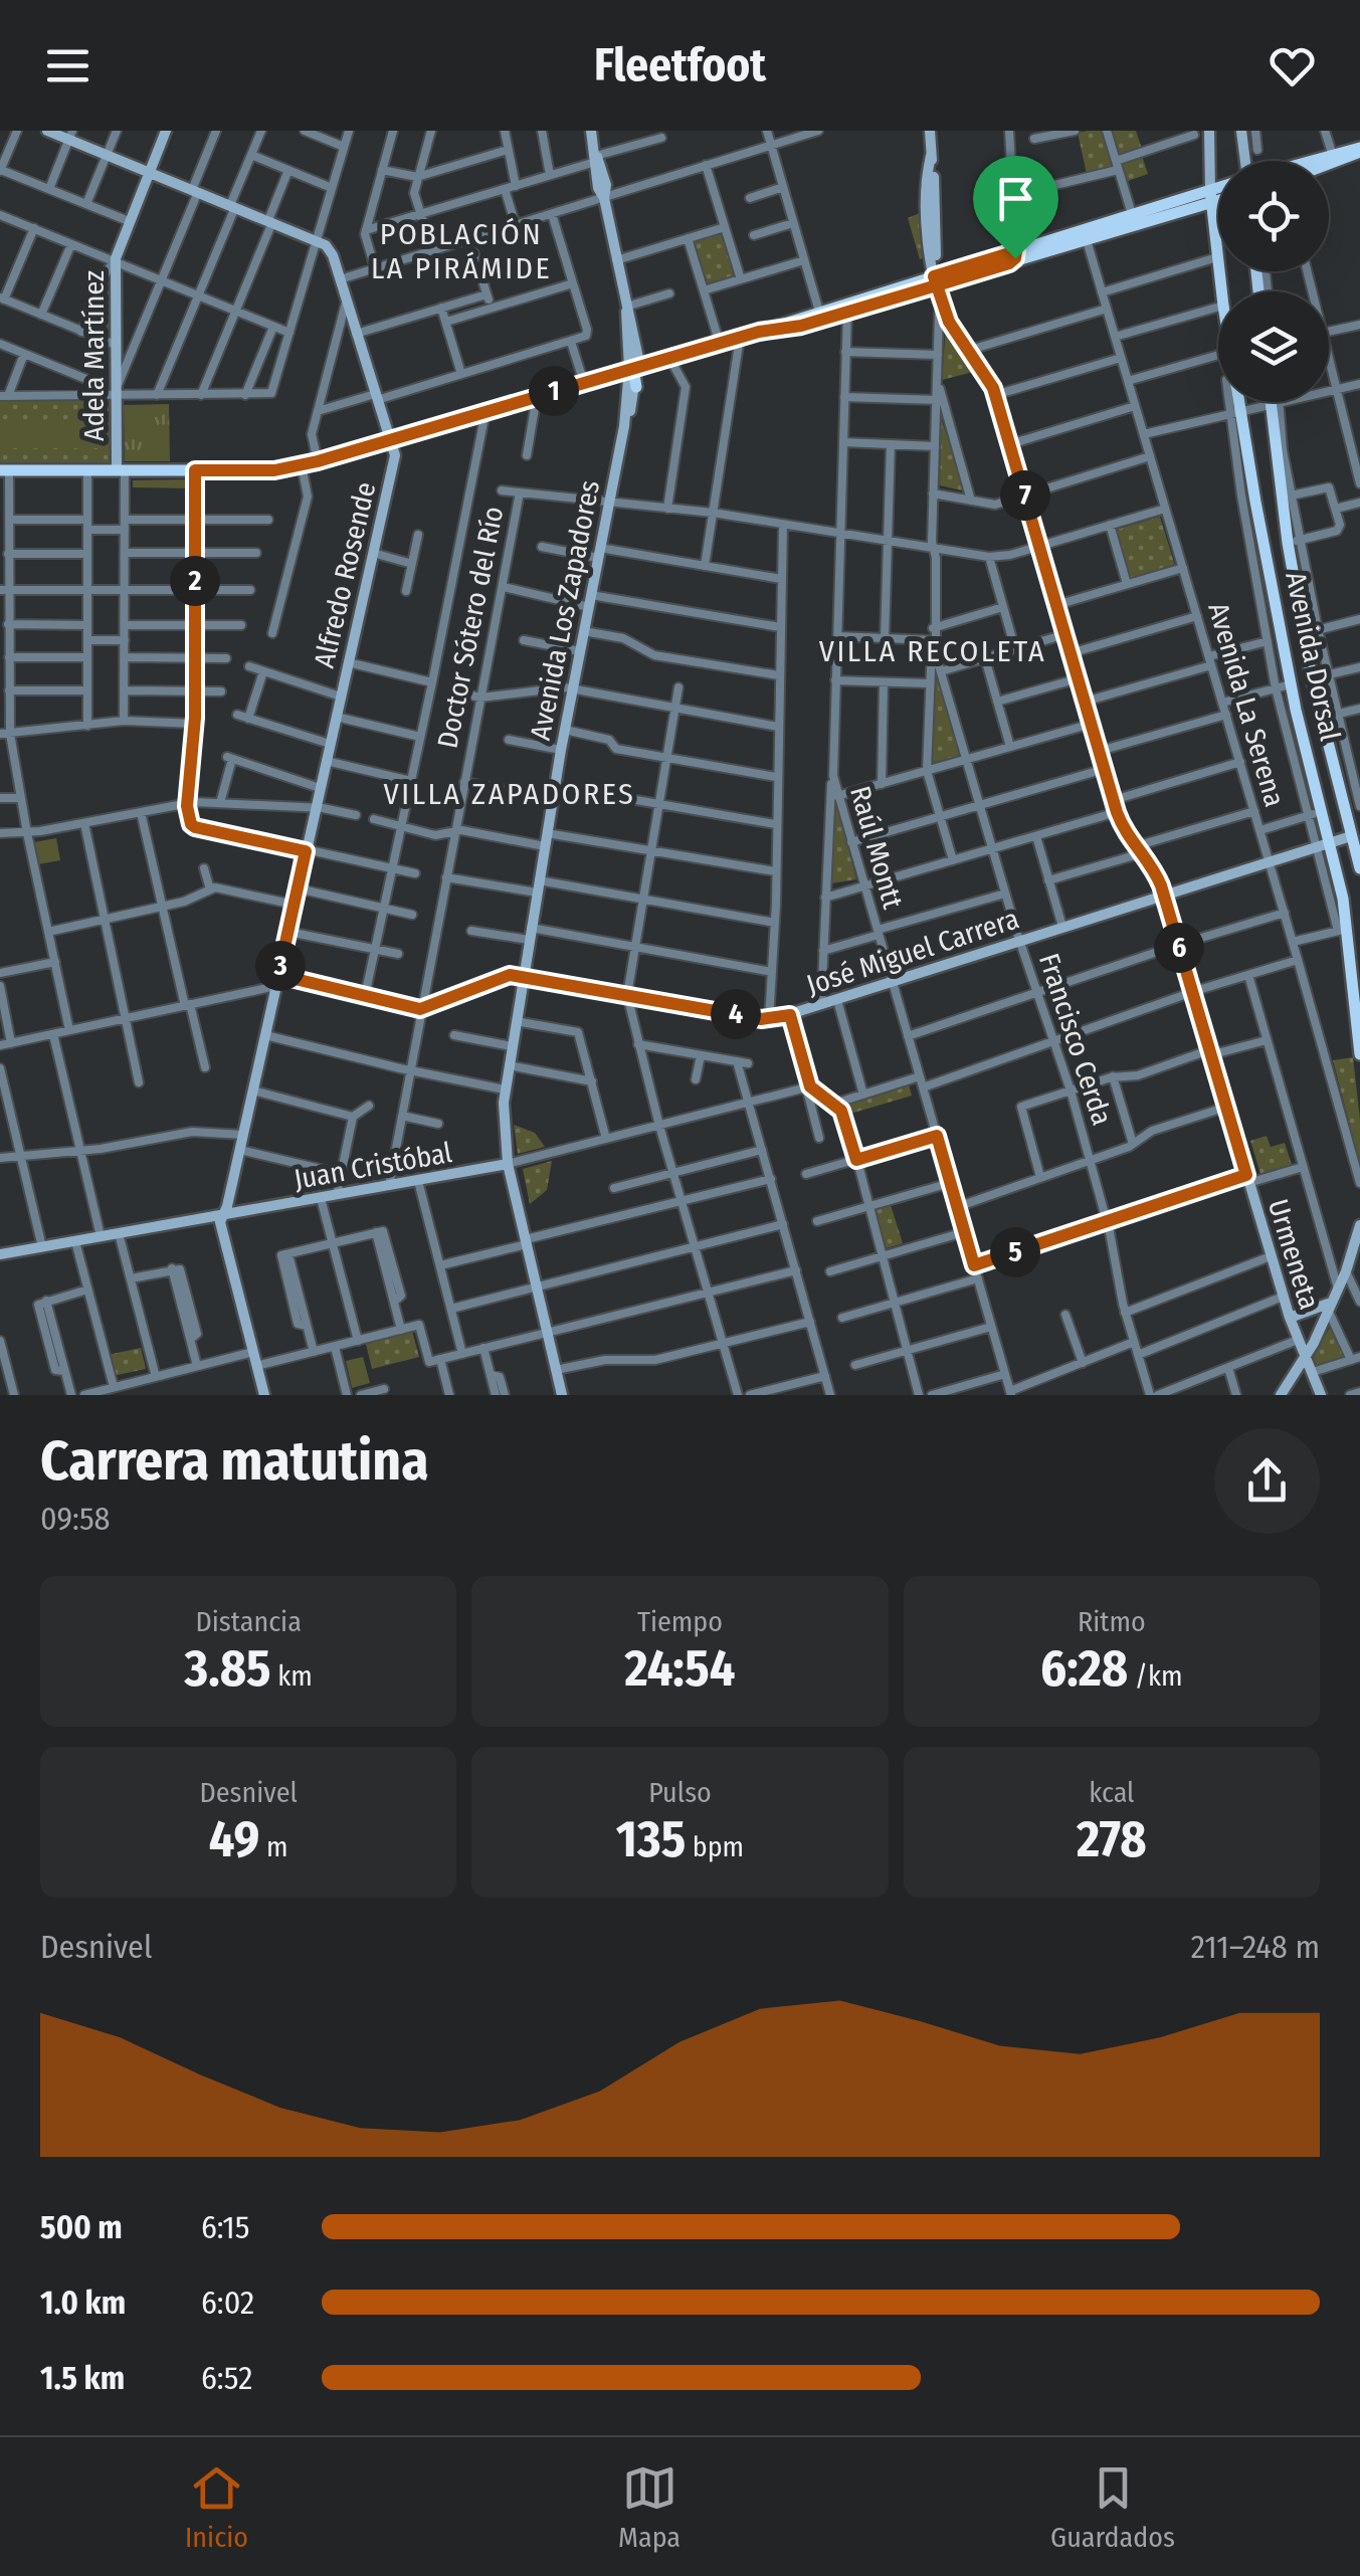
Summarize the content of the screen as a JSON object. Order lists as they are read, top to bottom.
{
  "streets": {
    "main road": ["Avenida Dorsal"],
    "street": [
      "Adela Martínez",
      "Alfredo Rosende",
      "Avenida Los Zapadores",
      "Doctor Sótero del Río",
      "Avenida La Serena",
      "Raúl Montt",
      "José Miguel Carrera",
      "Francisco Cerda",
      "Juan Cristóbal",
      "Urmeneta"
    ]
  },
  "crossings": [
    ["Alfredo Rosende", "Juan Cristóbal"],
    ["Avenida Los Zapadores", "José Miguel Carrera"],
    ["Avenida Los Zapadores", "Juan Cristóbal"],
    ["Doctor Sótero del Río", "José Miguel Carrera"],
    ["Doctor Sótero del Río", "Juan Cristóbal"],
    ["Avenida Dorsal", "José Miguel Carrera"],
    ["Avenida La Serena", "José Miguel Carrera"],
    ["Raúl Montt", "José Miguel Carrera"],
    ["José Miguel Carrera", "Francisco Cerda"],
    ["José Miguel Carrera", "Urmeneta"],
    ["Francisco Cerda", "Urmeneta"]
  ],
  "districts": ["POBLACIÓN LA PIRÁMIDE", "VILLA RECOLETA", "VILLA ZAPADORES"],
  "page": {
    "header": "Fleetfoot",
    "pins": [
      "1",
      "7",
      "2",
      "6",
      "3",
      "4",
      "5"
    ],
    "heading": ["Carrera matutina", "09:58"],
    "stats": [
      ["Distancia", "3.85 km"],
      ["Tiempo", "24:54"],
      ["Ritmo", "6:28 /km"],
      ["Desnivel", "49 m"],
      ["Pulso", "135 bpm"],
      ["kcal", "278"]
    ],
    "chart": ["Desnivel", "211–248 m"],
    "list": [
      {
        "name": "500 m",
        "note": "6:15"
      },
      {
        "name": "1.0 km",
        "note": "6:02"
      },
      {
        "name": "1.5 km",
        "note": "6:52"
      }
    ],
    "tabs": ["Inicio", "Mapa", "Guardados"]
  }
}
